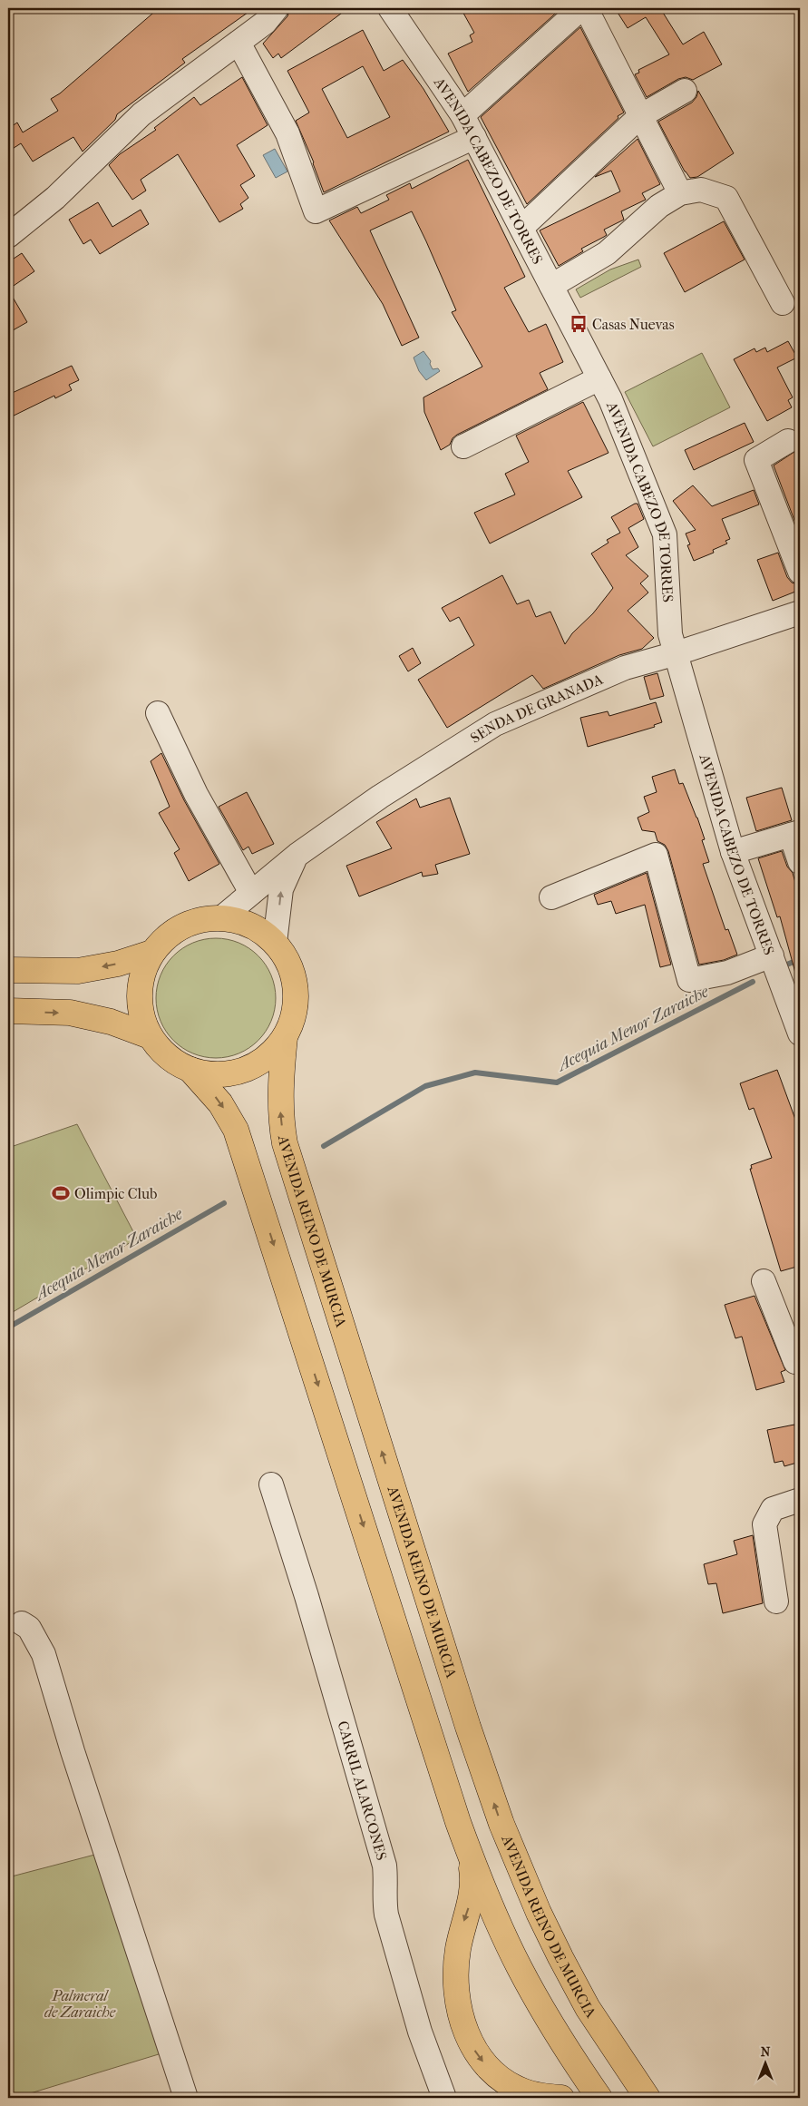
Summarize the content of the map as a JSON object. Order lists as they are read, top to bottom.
{
  "streets": {
    "main road": ["AVENIDA REINO DE MURCIA"],
    "street": ["AVENIDA CABEZO DE TORRES", "SENDA DE GRANADA", "CARRIL ALARCONES"]
  },
  "crossings": [
    ["AVENIDA CABEZO DE TORRES", "SENDA DE GRANADA"],
    ["SENDA DE GRANADA", "AVENIDA REINO DE MURCIA"]
  ],
  "water": ["Acequia Menor Zaraiche"],
  "parks": ["Palmeral de Zaraiche"],
  "places": {
    "bus stop": ["Casas Nuevas"],
    "sports": ["Olimpic Club"]
  },
  "north": "top"
}
